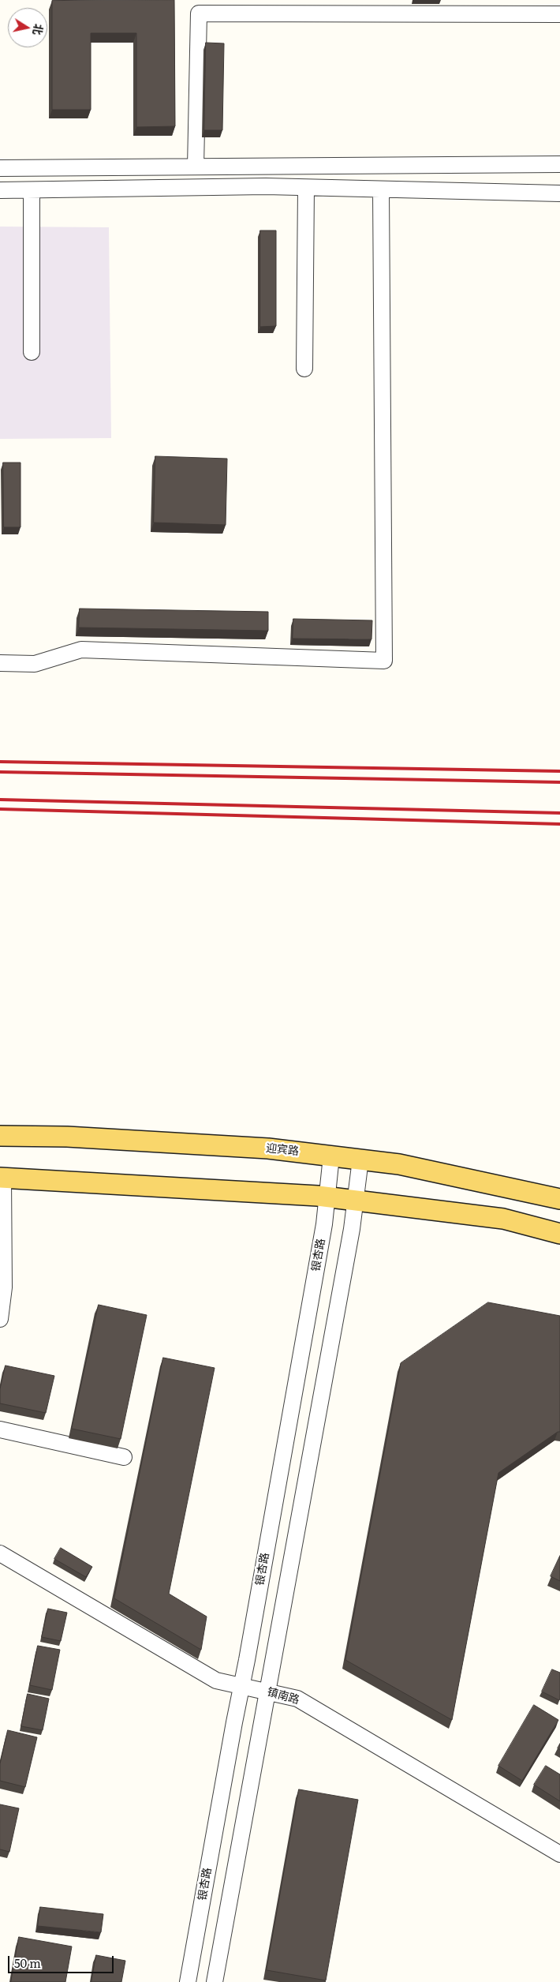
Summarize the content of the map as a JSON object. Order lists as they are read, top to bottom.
{
  "streets": {
    "main road": ["迎宾路"],
    "street": ["银杏路", "镇南路"]
  },
  "crossings": [
    ["迎宾路", "银杏路"],
    ["银杏路", "镇南路"]
  ],
  "scale_bar": "50 m",
  "north": "right"
}
